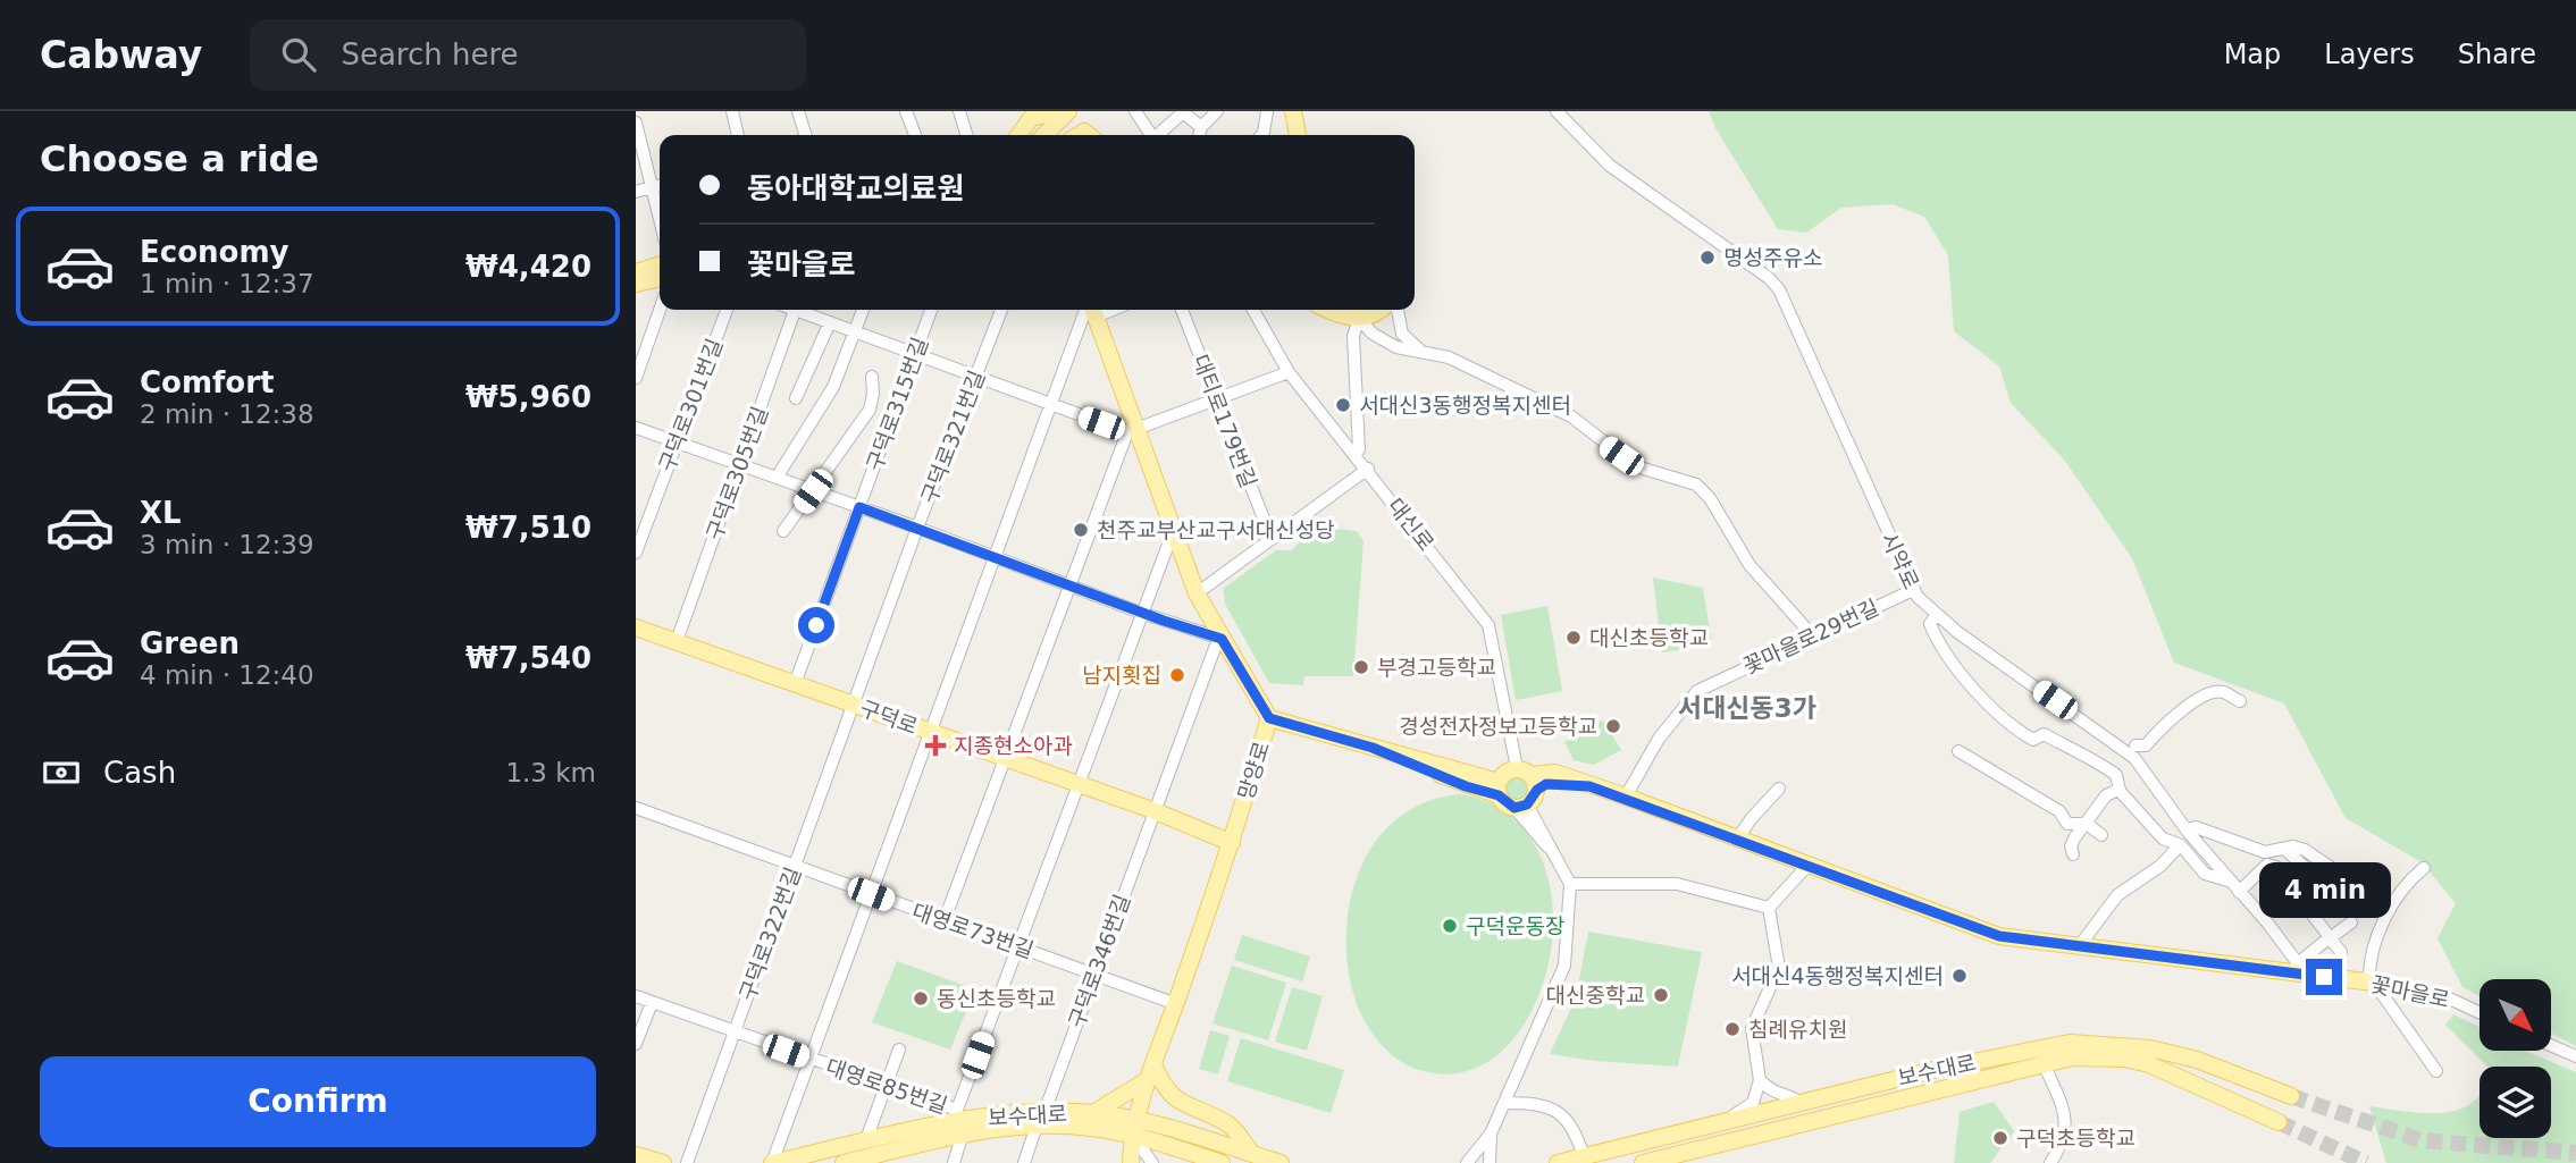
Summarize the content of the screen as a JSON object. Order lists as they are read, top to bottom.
{
  "streets": {
    "main road": [
      "구덕로",
      "망양로",
      "꽃마을로",
      "보수대로"
    ],
    "street": [
      "구덕로315번길",
      "구덕로301번길",
      "대티로179번길",
      "구덕로321번길",
      "구덕로305번길",
      "대신로",
      "시약로",
      "꽃마을로29번길",
      "대영로73번길",
      "구덕로322번길",
      "구덕로346번길",
      "대영로85번길"
    ]
  },
  "crossings": [
    ["구덕로315번길", "구덕로"],
    ["구덕로321번길", "구덕로"],
    ["구덕로321번길", "구덕로322번길"],
    ["구덕로305번길", "구덕로"],
    ["대신로", "꽃마을로"],
    ["시약로", "꽃마을로29번길"],
    ["시약로", "꽃마을로"],
    ["꽃마을로29번길", "꽃마을로"],
    ["구덕로", "망양로"],
    ["구덕로", "구덕로322번길"],
    ["구덕로", "구덕로346번길"],
    ["망양로", "대영로73번길"],
    ["망양로", "구덕로346번길"],
    ["망양로", "보수대로"],
    ["대영로73번길", "구덕로322번길"],
    ["대영로73번길", "구덕로346번길"],
    ["구덕로322번길", "대영로85번길"],
    ["구덕로346번길", "보수대로"],
    ["보수대로", "대영로85번길"]
  ],
  "districts": ["서대신동3가"],
  "places": {
    "other": [
      "명성주유소",
      "서대신3동행정복지센터",
      "천주교부산교구서대신성당",
      "대신초등학교",
      "부경고등학교",
      "남지횟집",
      "경성전자정보고등학교",
      "구덕운동장",
      "서대신4동행정복지센터",
      "대신중학교",
      "동신초등학교",
      "침례유치원",
      "구덕초등학교"
    ],
    "health": ["지종현소아과"]
  },
  "north": "bottom right",
  "page": {
    "header": "Cabway",
    "search": "Search here",
    "nav": ["Map", "Layers", "Share"],
    "heading": "Choose a ride",
    "banner": ["동아대학교의료원", "꽃마을로"],
    "list": [
      {
        "name": "Economy",
        "note": "1 min · 12:37",
        "value": "₩4,420"
      },
      {
        "name": "Comfort",
        "note": "2 min · 12:38",
        "value": "₩5,960"
      },
      {
        "name": "XL",
        "note": "3 min · 12:39",
        "value": "₩7,510"
      },
      {
        "name": "Green",
        "note": "4 min · 12:40",
        "value": "₩7,540"
      }
    ],
    "pay": ["Cash", "1.3 km"],
    "bubble": "4 min",
    "buttons": "Confirm"
  }
}
